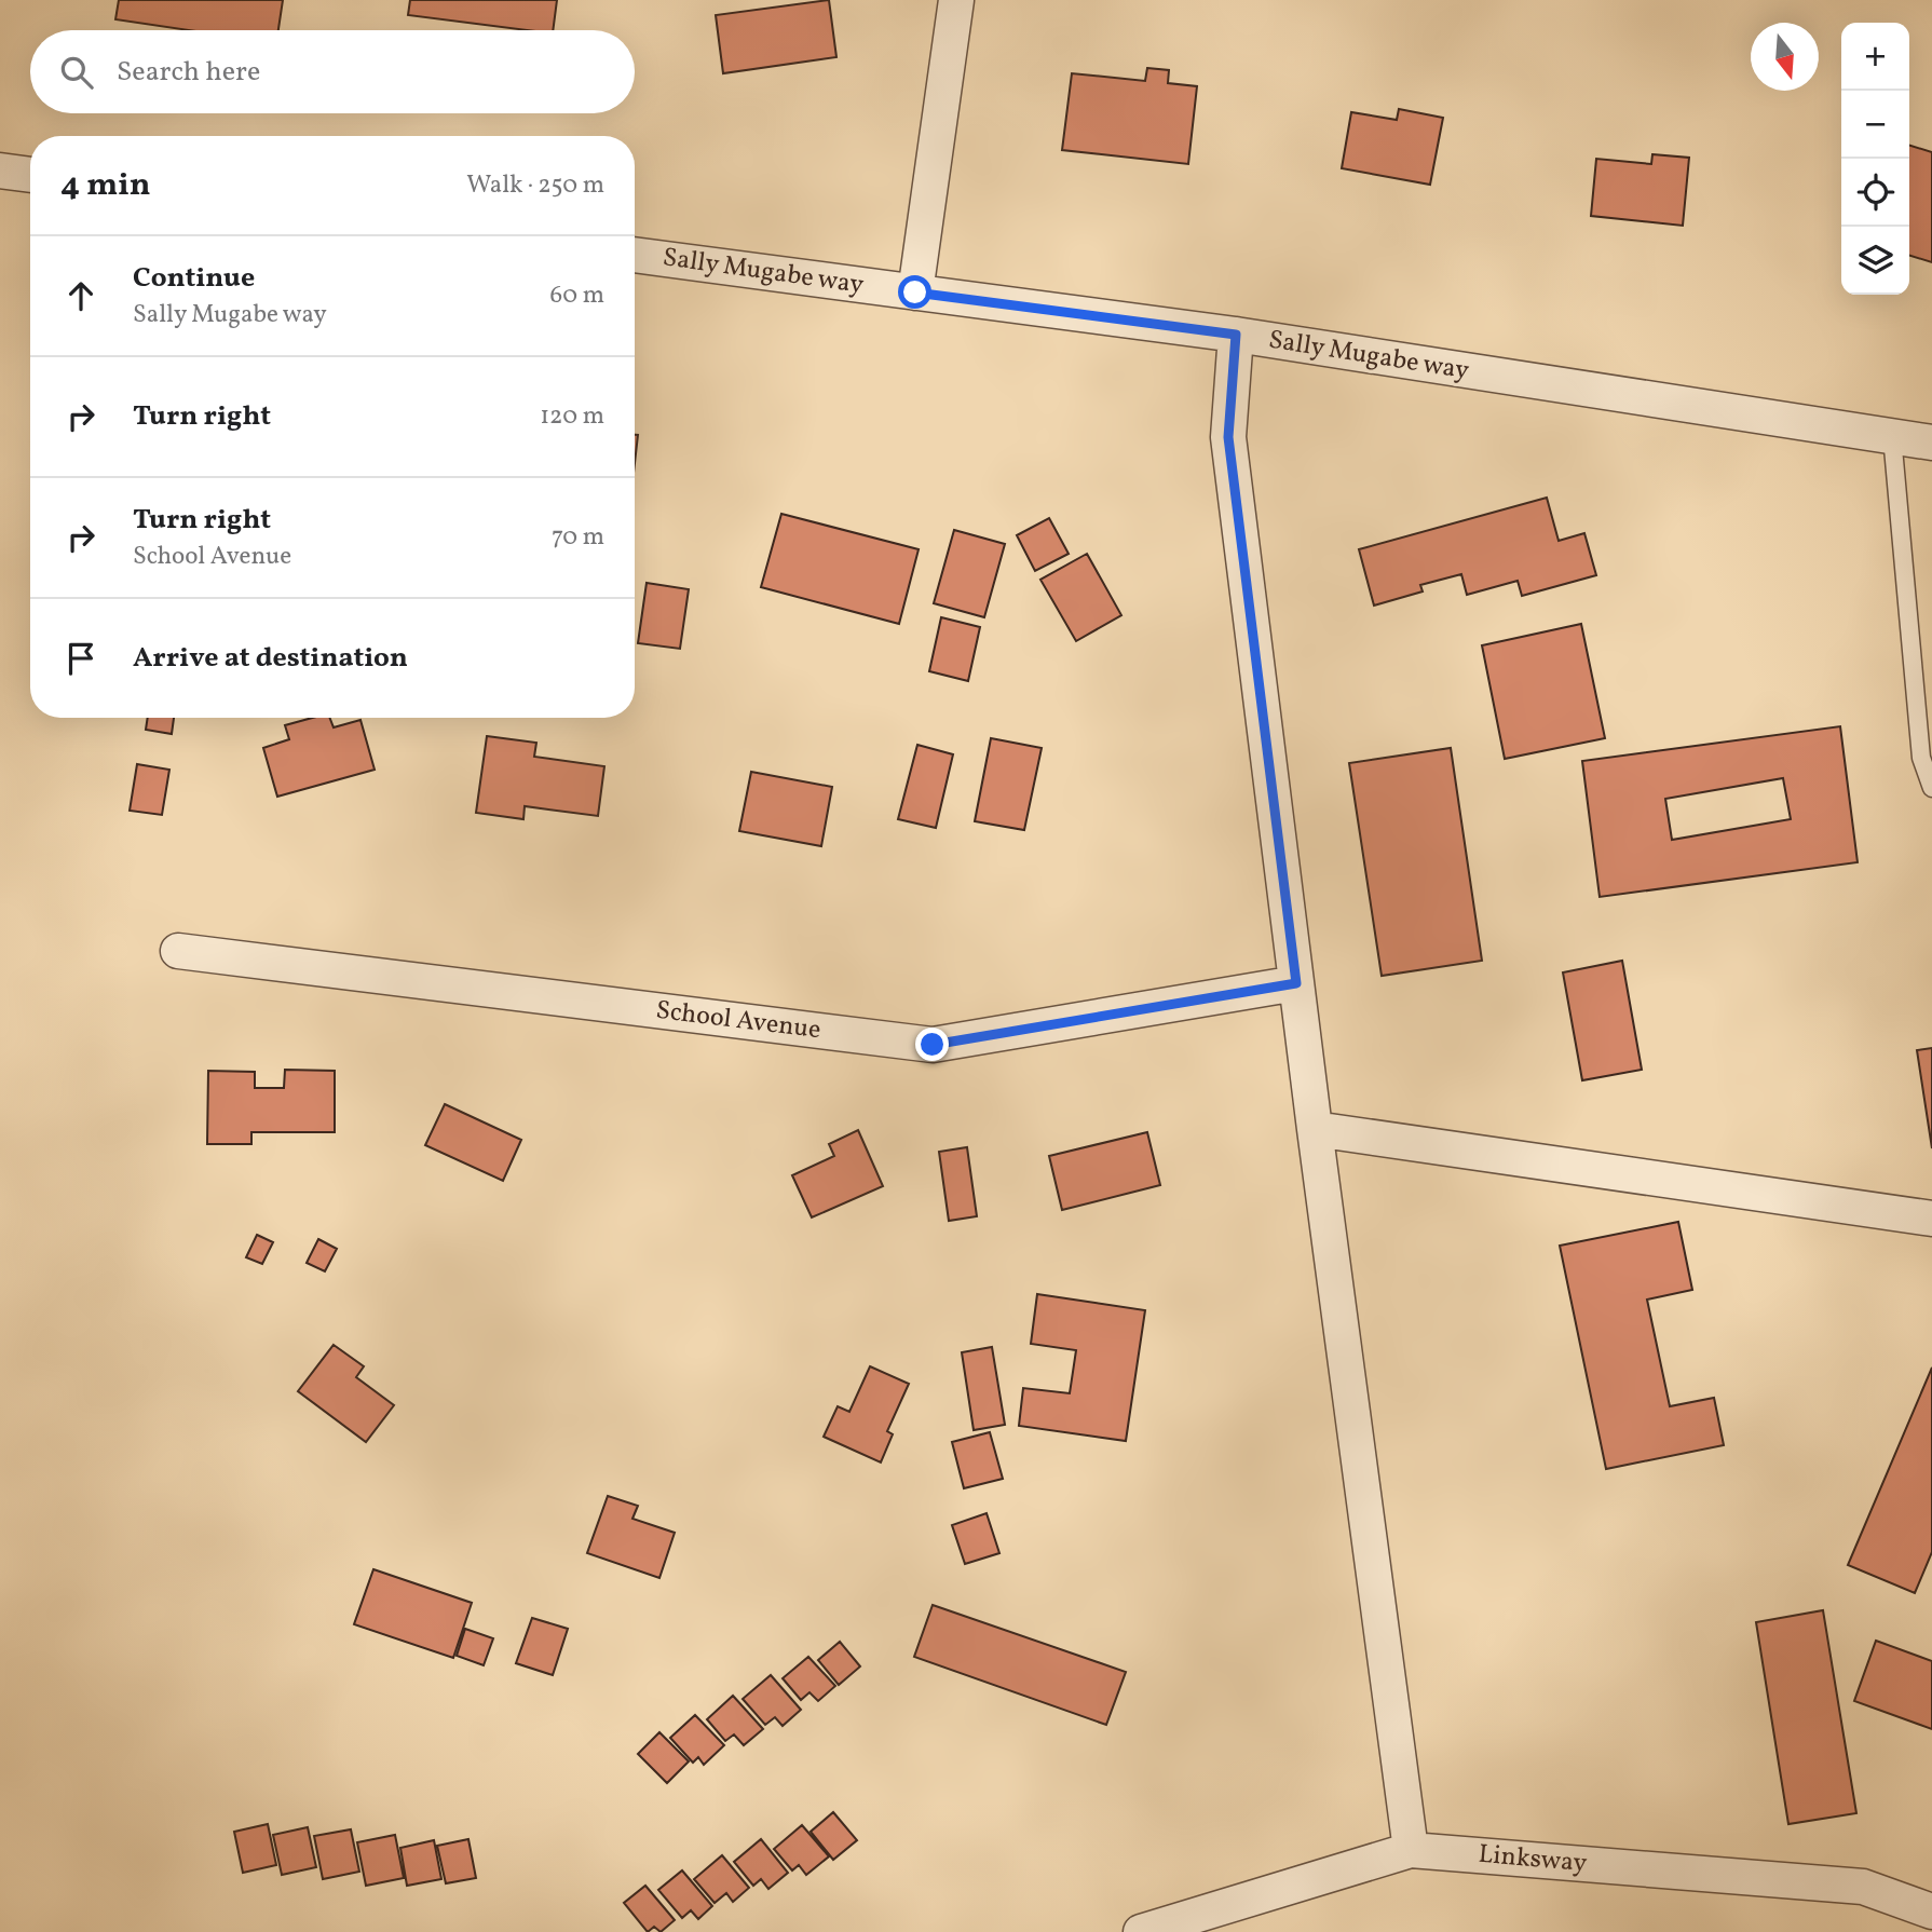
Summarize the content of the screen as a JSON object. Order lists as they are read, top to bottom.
{
  "streets": {
    "street": ["Sally Mugabe way", "School Avenue", "Linksway"]
  },
  "north": "bottom",
  "page": {
    "map_buttons": ["+", "−"],
    "search": "Search here",
    "heading": ["4 min", "Walk · 250 m"],
    "list": [
      ["Continue", "Sally Mugabe way", "60 m"],
      ["Turn right", "120 m"],
      ["Turn right", "School Avenue", "70 m"],
      "Arrive at destination"
    ]
  }
}
